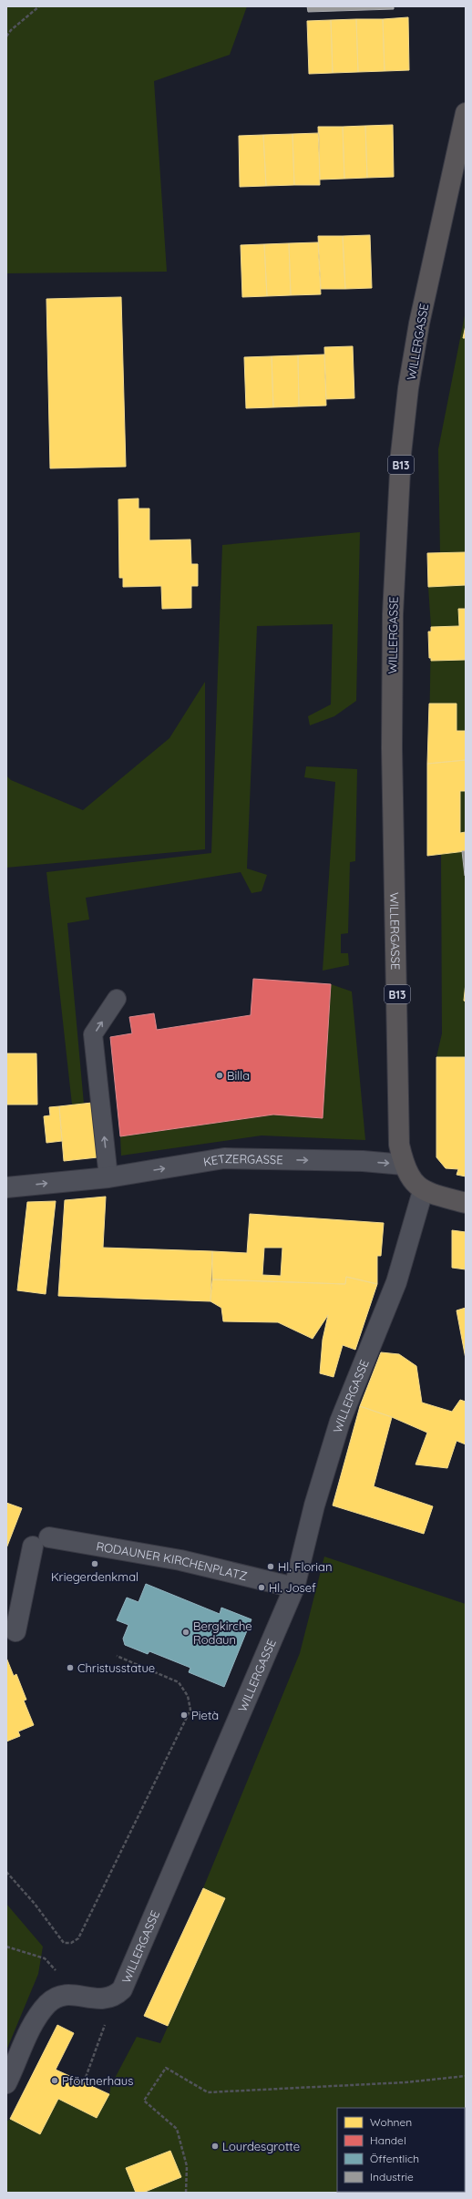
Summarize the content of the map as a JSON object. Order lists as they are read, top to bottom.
{
  "streets": {
    "main road": ["WILLERGASSE", "B13"],
    "street": ["KETZERGASSE", "RODAUNER KIRCHENPLATZ"]
  },
  "crossings": [
    ["WILLERGASSE", "B13"],
    ["WILLERGASSE", "KETZERGASSE"],
    ["WILLERGASSE", "RODAUNER KIRCHENPLATZ"],
    ["B13", "KETZERGASSE"]
  ],
  "one_way": ["KETZERGASSE"],
  "places": [
    "Billa",
    "Kriegerdenkmal",
    "Hl. Florian",
    "Hl. Josef",
    "Bergkirche Rodaun",
    "Christusstatue",
    "Pietà",
    "Pförtnerhaus",
    "Lourdesgrotte"
  ],
  "legend": [
    "Wohnen",
    "Handel",
    "Öffentlich",
    "Industrie"
  ]
}
